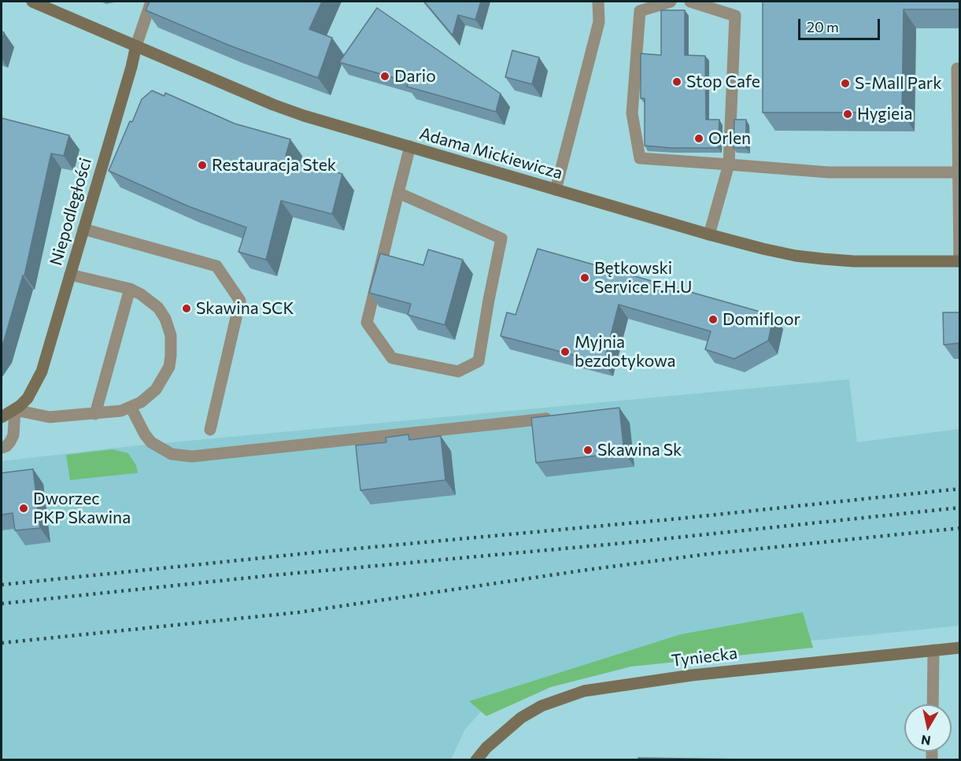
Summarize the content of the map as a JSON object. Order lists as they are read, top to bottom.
{
  "streets": {
    "main road": ["Adama Mickiewicza", "Niepodległości", "Tyniecka"]
  },
  "crossings": [
    ["Adama Mickiewicza", "Niepodległości"]
  ],
  "places": [
    "Dario",
    "Stop Cafe",
    "S-Mall Park",
    "Hygieia",
    "Orlen",
    "Restauracja Stek",
    "Bętkowski Service F.H.U",
    "Skawina SCK",
    "Domifloor",
    "Myjnia bezdotykowa",
    "Skawina Sk",
    "Dworzec PKP Skawina"
  ],
  "scale_bar": "20 m",
  "north": "bottom"
}
